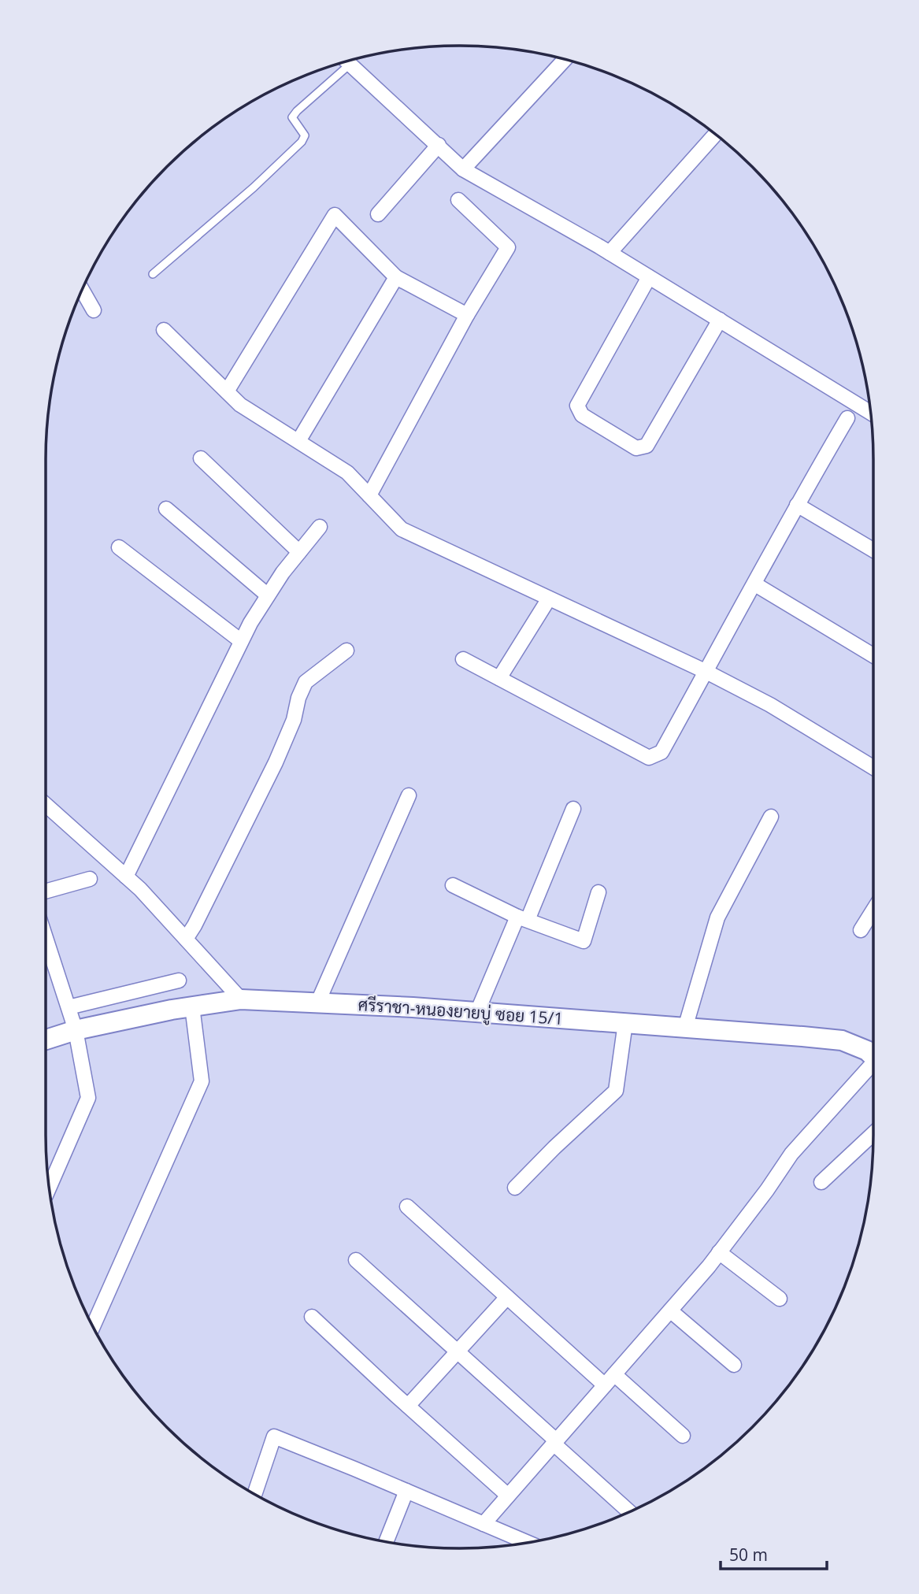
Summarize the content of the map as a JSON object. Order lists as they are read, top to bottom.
{
  "streets": {
    "street": ["ศรีราชา-หนองยายบู่ ซอย 15/1"]
  },
  "scale_bar": "50 m"
}
